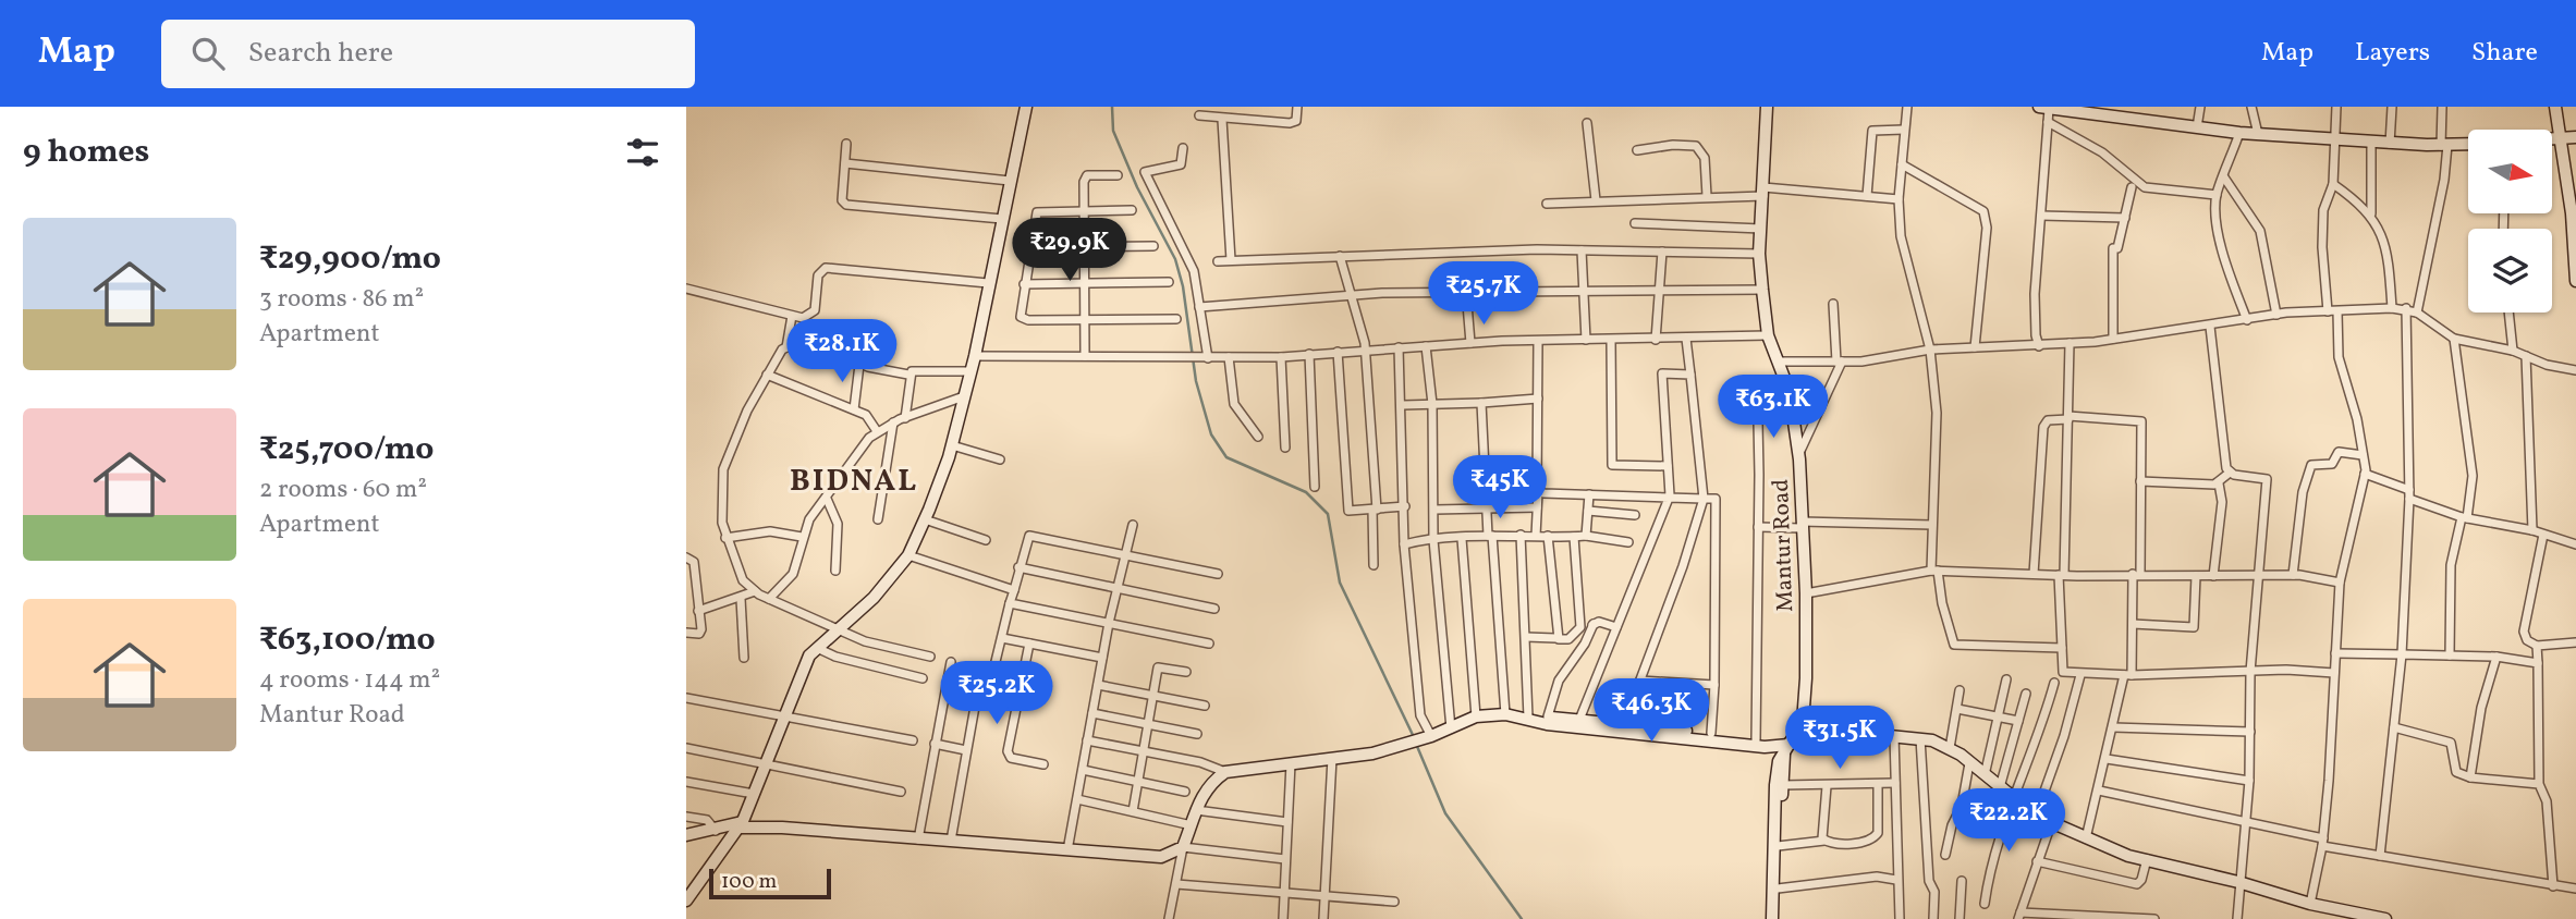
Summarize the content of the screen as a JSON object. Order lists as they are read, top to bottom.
{
  "streets": {
    "street": ["Mantur Road"]
  },
  "districts": ["BIDNAL"],
  "scale_bar": "100 m",
  "north": "right",
  "page": {
    "header": "Map",
    "search": "Search here",
    "nav": ["Map", "Layers", "Share"],
    "heading": "9 homes",
    "list": [
      {
        "name": "₹29,900/mo",
        "note": "3 rooms · 86 m² · Apartment"
      },
      {
        "name": "₹25,700/mo",
        "note": "2 rooms · 60 m² · Apartment"
      },
      {
        "name": "₹63,100/mo",
        "note": "4 rooms · 144 m² · Mantur Road"
      }
    ],
    "price": [
      "₹29.9K",
      "₹25.7K",
      "₹28.1K",
      "₹63.1K",
      "₹45K",
      "₹25.2K",
      "₹46.3K",
      "₹31.5K",
      "₹22.2K"
    ],
    "scale": "100 m"
  }
}
